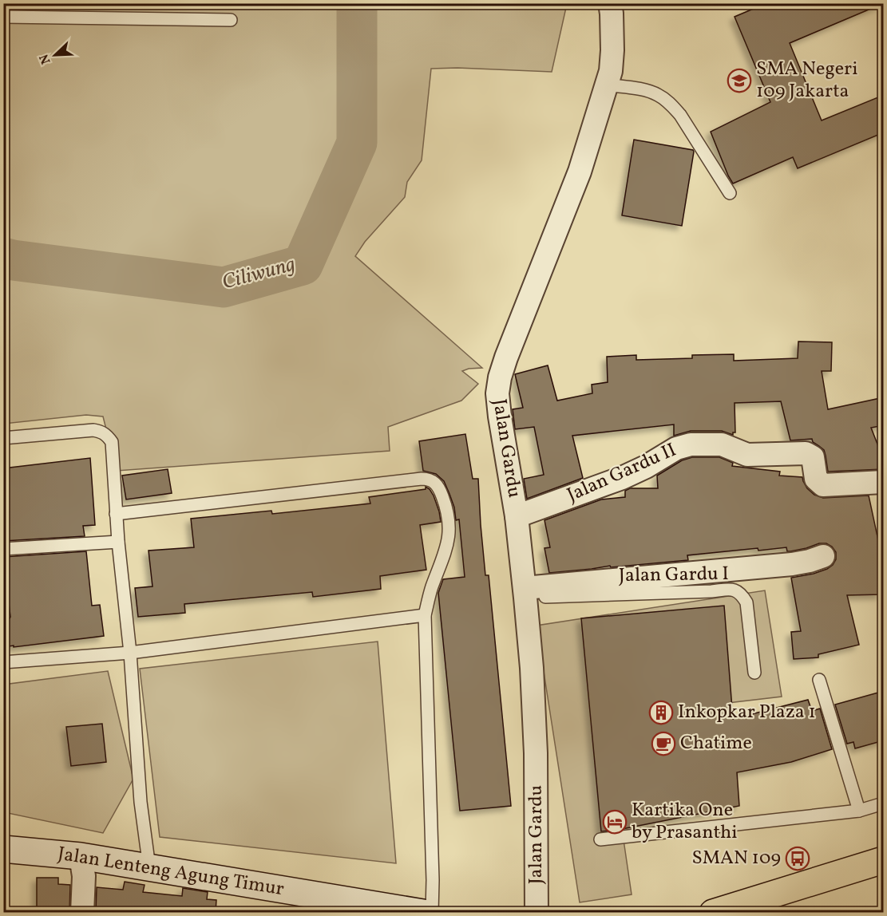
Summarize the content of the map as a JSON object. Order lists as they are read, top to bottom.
{
  "streets": {
    "main road": ["Jalan Lenteng Agung Timur"],
    "street": ["Jalan Gardu", "Jalan Gardu II"],
    "lane": ["Jalan Gardu I"]
  },
  "crossings": [
    ["Jalan Gardu", "Jalan Gardu II"],
    ["Jalan Gardu", "Jalan Gardu I"]
  ],
  "water": ["Ciliwung"],
  "places": {
    "school or university": ["SMA Negeri 109 Jakarta"],
    "building": ["Inkopkar Plaza 1"],
    "cafe": ["Chatime"],
    "hotel": ["Kartika One by Prasanthi"],
    "bus stop": ["SMAN 109"]
  },
  "north": "bottom left"
}
